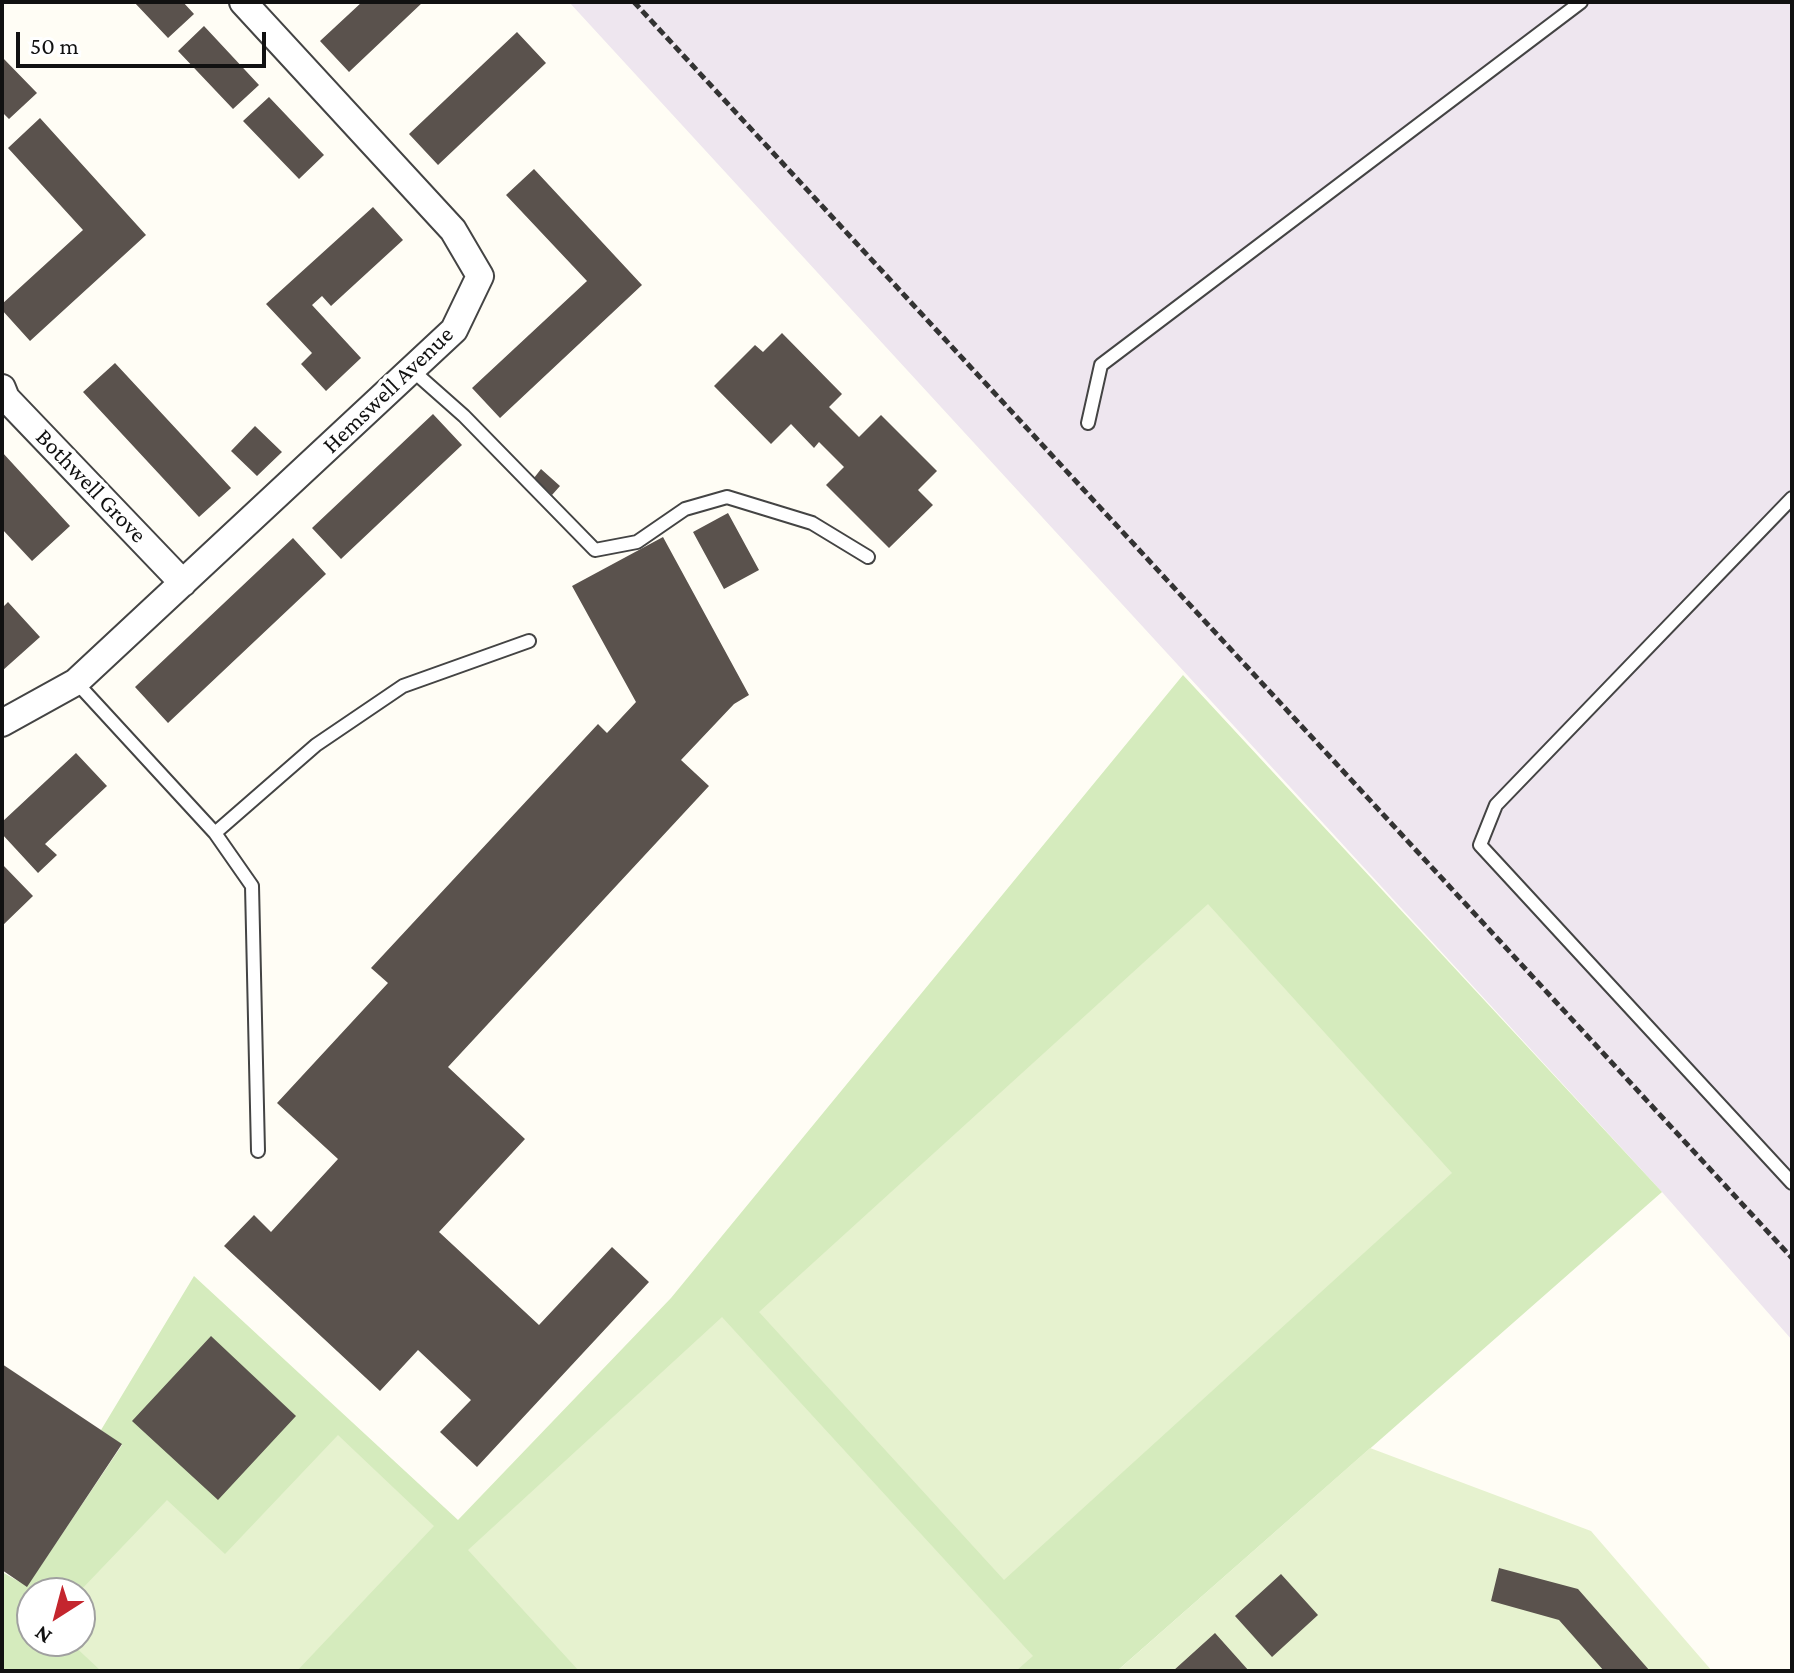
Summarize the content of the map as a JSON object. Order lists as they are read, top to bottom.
{
  "streets": {
    "street": ["Hemswell Avenue", "Bothwell Grove"]
  },
  "crossings": [
    ["Hemswell Avenue", "Bothwell Grove"]
  ],
  "scale_bar": "50 m",
  "north": "bottom left"
}
